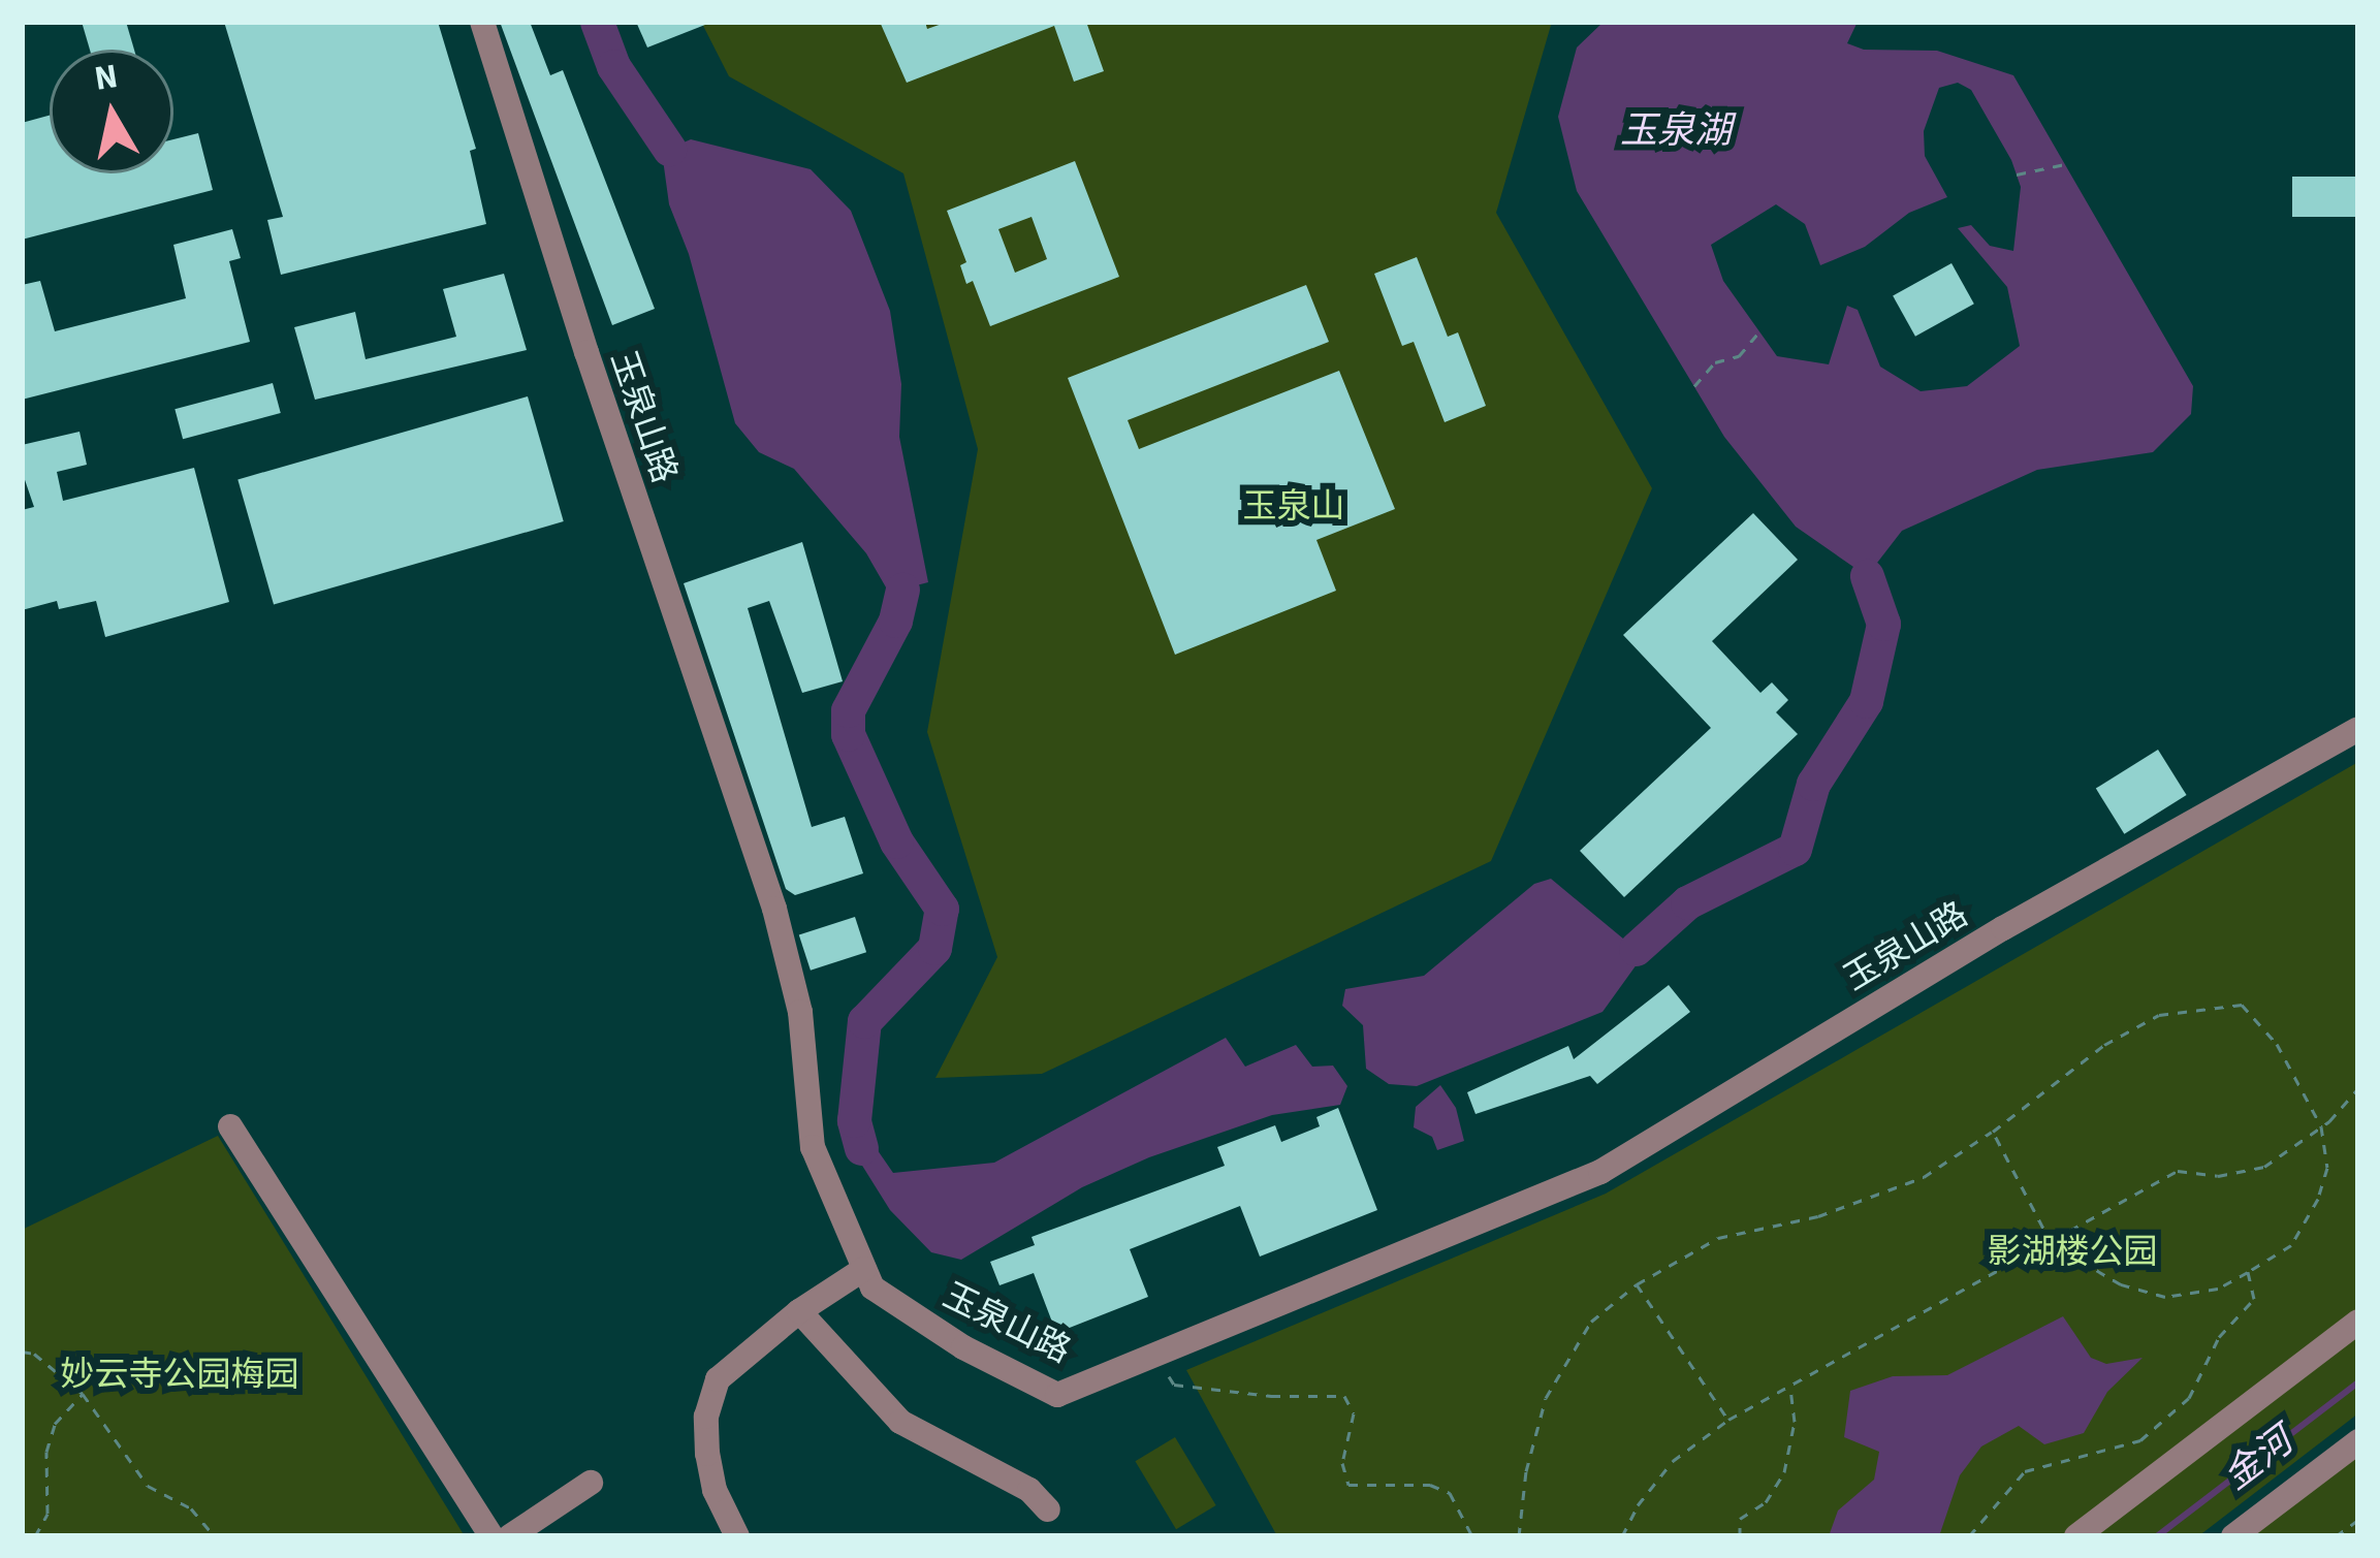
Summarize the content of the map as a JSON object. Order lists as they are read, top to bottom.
{
  "streets": {
    "street": ["玉泉山路"]
  },
  "water": ["玉泉湖", "金河"],
  "parks": ["玉泉山", "影湖楼公园", "妙云寺公园梅园"],
  "north": "top"
}
